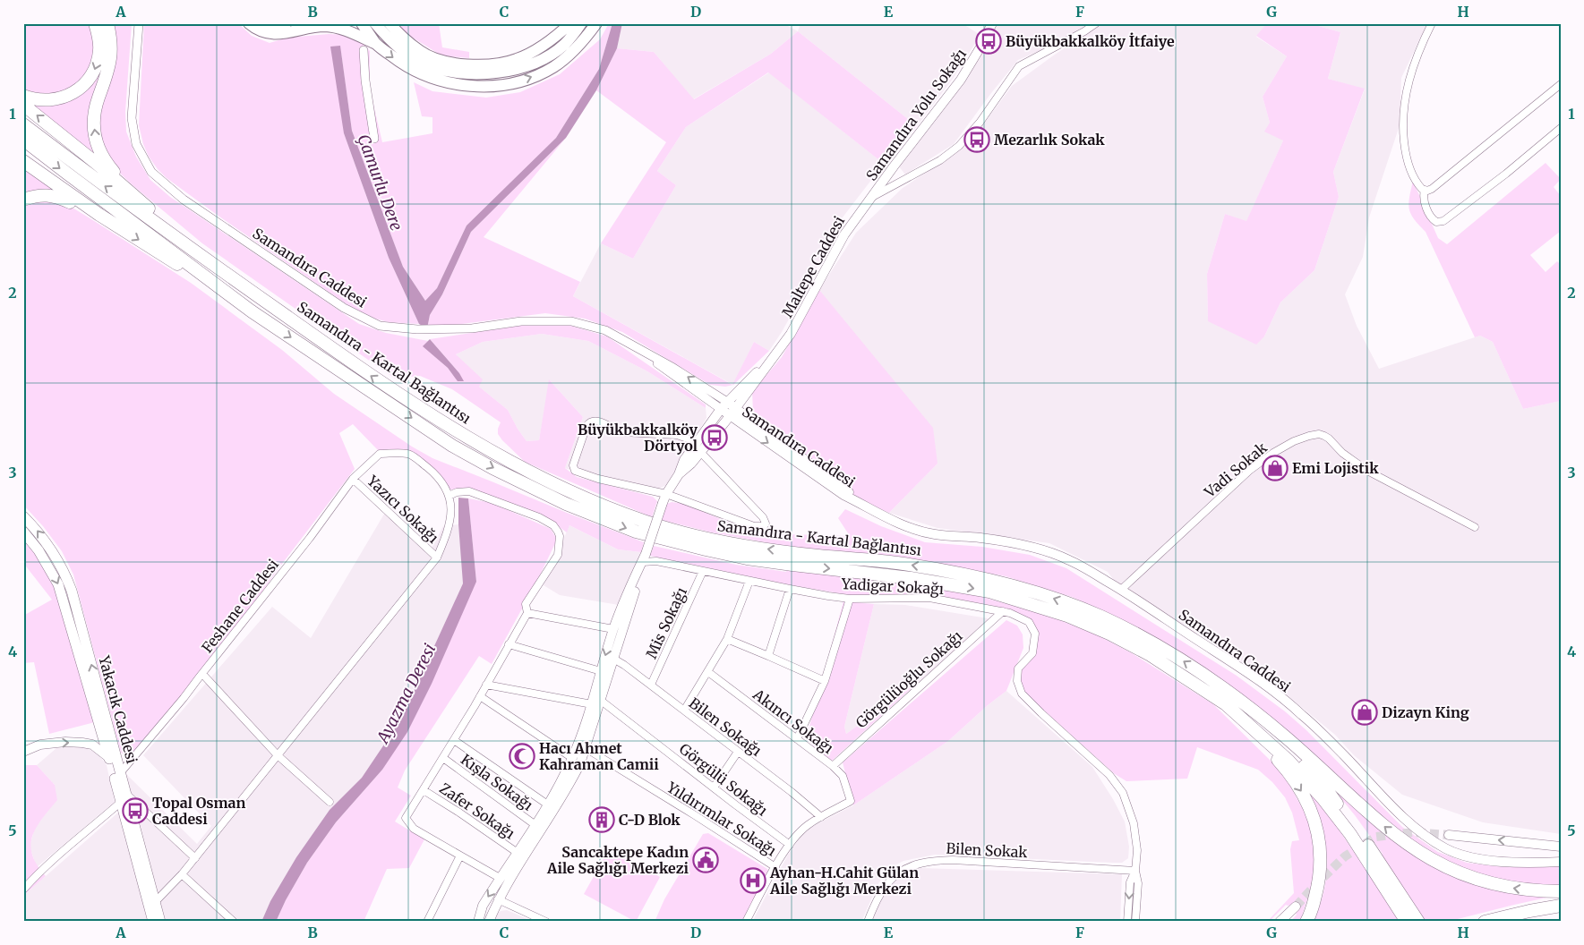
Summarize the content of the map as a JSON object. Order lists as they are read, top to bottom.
{
  "streets": {
    "highway": ["Samandıra - Kartal Bağlantısı"],
    "main road": [
      "Samandıra Yolu Sokağı",
      "Maltepe Caddesi",
      "Samandıra Caddesi",
      "Yakacık Caddesi"
    ],
    "street": [
      "Vadi Sokak",
      "Yazıcı Sokağı",
      "Yadigar Sokağı",
      "Feshane Caddesi",
      "Mis Sokağı",
      "Görgülüoğlu Sokağı",
      "Akıncı Sokağı",
      "Bilen Sokağı",
      "Görgülü Sokağı",
      "Kışla Sokağı",
      "Zafer Sokağı",
      "Yıldırımlar Sokağı",
      "Bilen Sokak"
    ]
  },
  "crossings": [
    ["Samandıra Yolu Sokağı", "Maltepe Caddesi"],
    ["Maltepe Caddesi", "Samandıra Caddesi"],
    ["Maltepe Caddesi", "Yadigar Sokağı"],
    ["Samandıra Caddesi", "Vadi Sokak"],
    ["Yazıcı Sokağı", "Feshane Caddesi"],
    ["Yadigar Sokağı", "Mis Sokağı"],
    ["Yadigar Sokağı", "Görgülüoğlu Sokağı"],
    ["Yadigar Sokağı", "Bilen Sokak"],
    ["Feshane Caddesi", "Yakacık Caddesi"],
    ["Mis Sokağı", "Bilen Sokağı"],
    ["Görgülüoğlu Sokağı", "Akıncı Sokağı"],
    ["Akıncı Sokağı", "Bilen Sokağı"]
  ],
  "water": ["Çamurlu Dere", "Ayazma Deresi"],
  "places": {
    "bus stop": [
      "Büyükbakkalköy İtfaiye",
      "Mezarlık Sokak",
      "Büyükbakkalköy Dörtyol",
      "Topal Osman Caddesi"
    ],
    "shop": ["Emi Lojistik", "Dizayn King"],
    "mosque": ["Hacı Ahmet Kahraman Camii"],
    "building": ["C-D Blok"],
    "public building": ["Sancaktepe Kadın Aile Sağlığı Merkezi"],
    "hospital": ["Ayhan-H.Cahit Gülan Aile Sağlığı Merkezi"]
  },
  "grid": {
    "columns": [
      "A",
      "B",
      "C",
      "D",
      "E",
      "F",
      "G",
      "H"
    ],
    "rows": [
      "1",
      "2",
      "3",
      "4",
      "5"
    ]
  }
}
